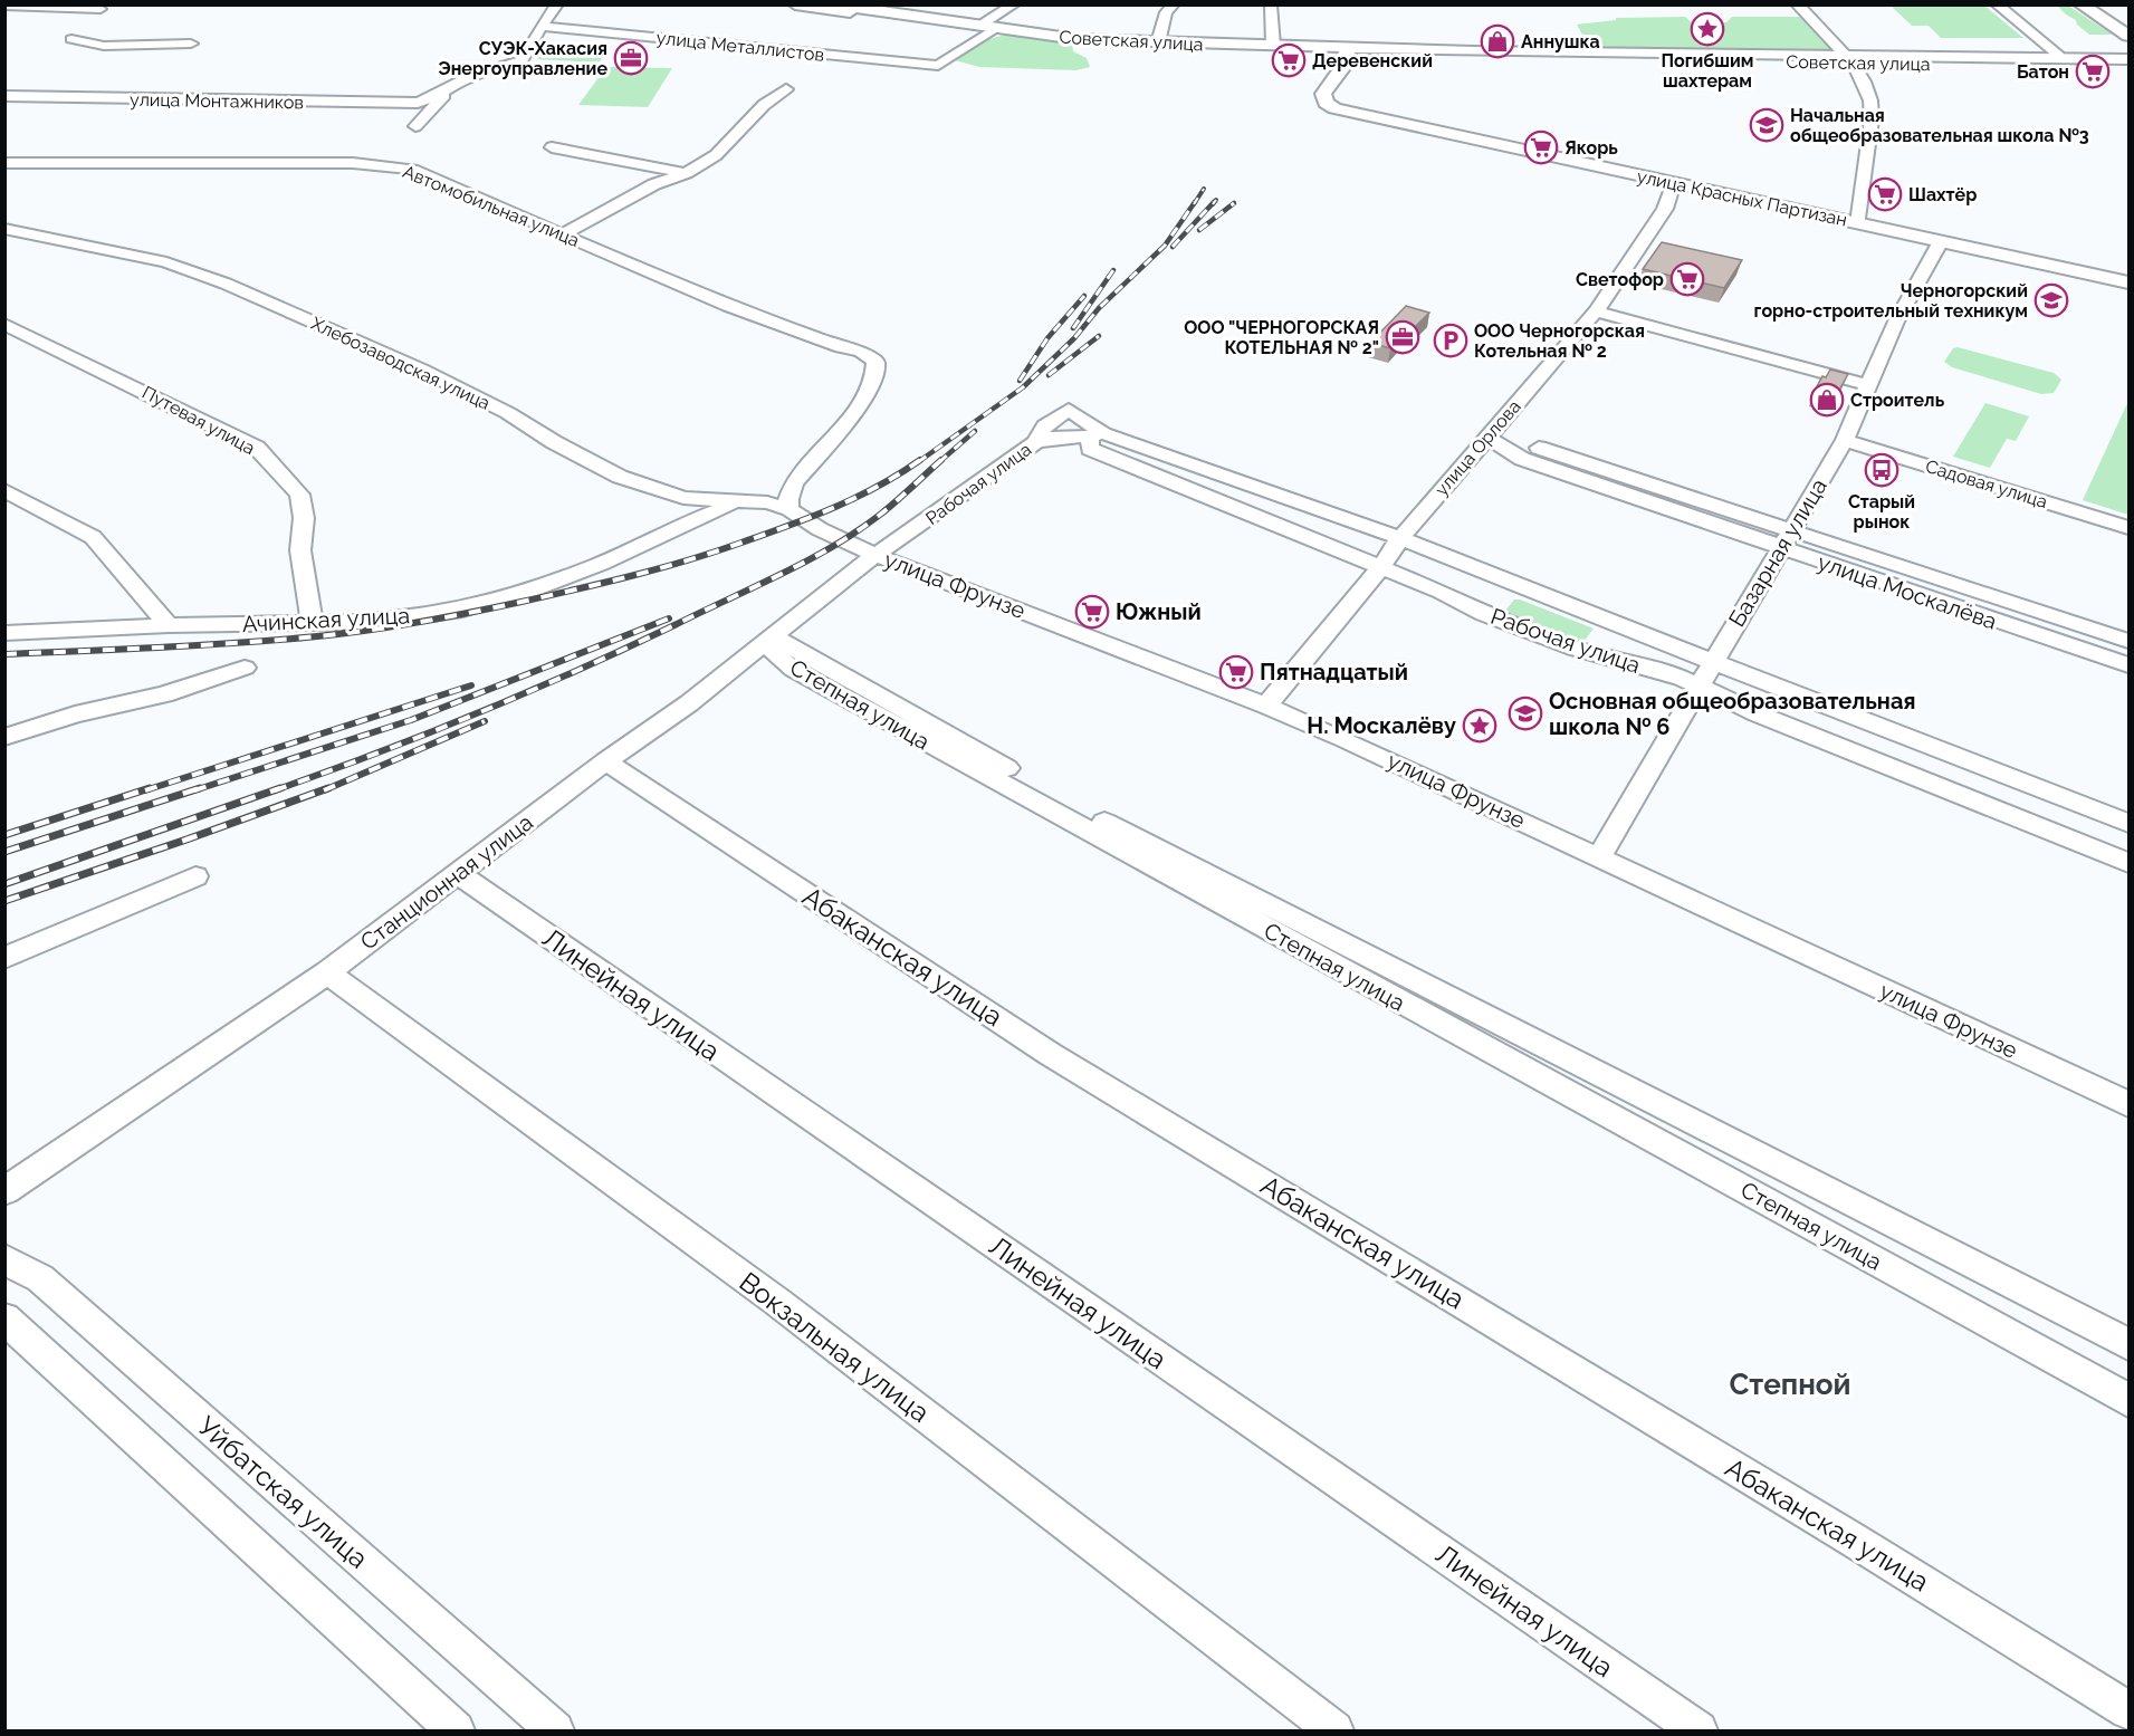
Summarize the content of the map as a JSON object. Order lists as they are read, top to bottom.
{
  "streets": {
    "main road": ["Советская улица", "улица Красных Партизан"],
    "street": [
      "улица Металлистов",
      "улица Монтажников",
      "Автомобильная улица",
      "Хлебозаводская улица",
      "Путевая улица",
      "улица Орлова",
      "Рабочая улица",
      "Садовая улица",
      "Базарная улица",
      "улица Фрунзе",
      "улица Москалёва",
      "Ачинская улица",
      "Степная улица",
      "Станционная улица",
      "Абаканская улица",
      "Линейная улица",
      "Вокзальная улица",
      "Уйбатская улица"
    ]
  },
  "crossings": [
    ["Советская улица", "улица Металлистов"],
    ["Советская улица", "улица Красных Партизан"],
    ["улица Красных Партизан", "улица Орлова"],
    ["улица Красных Партизан", "Базарная улица"],
    ["Автомобильная улица", "Ачинская улица"],
    ["Хлебозаводская улица", "улица Фрунзе"],
    ["Хлебозаводская улица", "Ачинская улица"],
    ["Путевая улица", "Ачинская улица"],
    ["улица Орлова", "Рабочая улица"],
    ["улица Орлова", "улица Фрунзе"],
    ["улица Орлова", "улица Москалёва"],
    ["Рабочая улица", "Базарная улица"],
    ["Рабочая улица", "улица Фрунзе"],
    ["Рабочая улица", "Станционная улица"],
    ["Садовая улица", "Базарная улица"],
    ["Базарная улица", "улица Фрунзе"],
    ["Базарная улица", "улица Москалёва"],
    ["улица Фрунзе", "Станционная улица"],
    ["Степная улица", "Станционная улица"],
    ["Станционная улица", "Абаканская улица"],
    ["Станционная улица", "Линейная улица"],
    ["Станционная улица", "Вокзальная улица"]
  ],
  "districts": ["Степной"],
  "places": {
    "place": ["Погибшим шахтерам", "Н. Москалёву"],
    "shop": ["Аннушка", "Строитель"],
    "office": ["СУЭК-Хакасия Энергоуправление", "ООО \"ЧЕРНОГОРСКАЯ КОТЕЛЬНАЯ № 2\""],
    "supermarket": [
      "Деревенский",
      "Батон",
      "Якорь",
      "Шахтёр",
      "Светофор",
      "Южный",
      "Пятнадцатый"
    ],
    "school or university": ["Начальная общеобразовательная школа №3", "Черногорский горно-строительный техникум", "Основная общеобразовательная школа № 6"],
    "parking": ["ООО Черногорская Котельная № 2"],
    "bus stop": ["Старый рынок"]
  }
}
